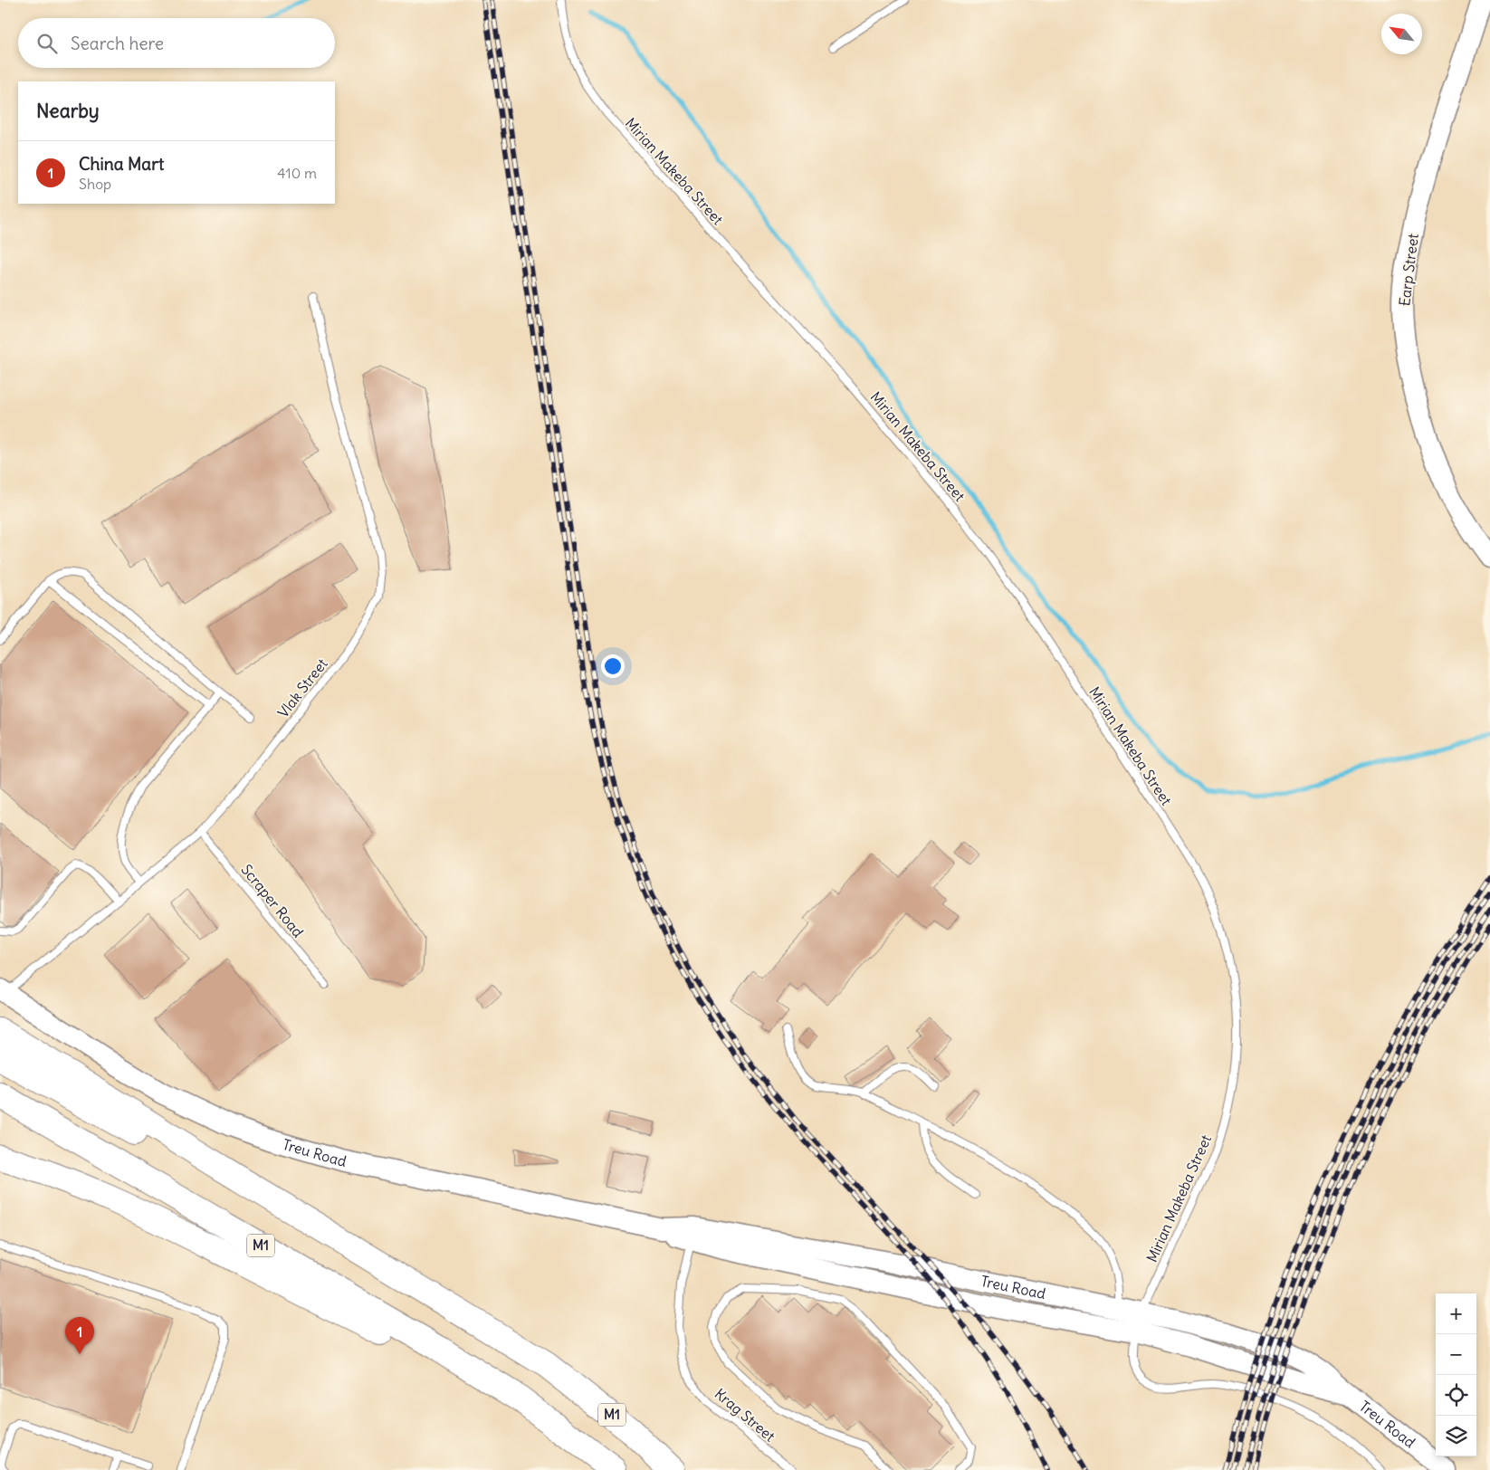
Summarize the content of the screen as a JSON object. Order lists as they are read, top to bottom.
{
  "streets": {
    "highway": ["M1"],
    "street": ["Earp Street", "Treu Road"],
    "lane": [
      "Mirian Makeba Street",
      "Vlak Street",
      "Scraper Road",
      "Krag Street"
    ]
  },
  "crossings": [
    ["Mirian Makeba Street", "Treu Road"],
    ["Vlak Street", "Scraper Road"],
    ["Vlak Street", "Treu Road"],
    ["Treu Road", "Krag Street"]
  ],
  "north": "top left",
  "page": {
    "search": "Search here",
    "heading": "Nearby",
    "list": [
      {
        "mark": "1",
        "name": "China Mart",
        "note": "Shop",
        "value": "410 m"
      }
    ],
    "map_buttons": ["+", "−"],
    "pins": "1"
  }
}
